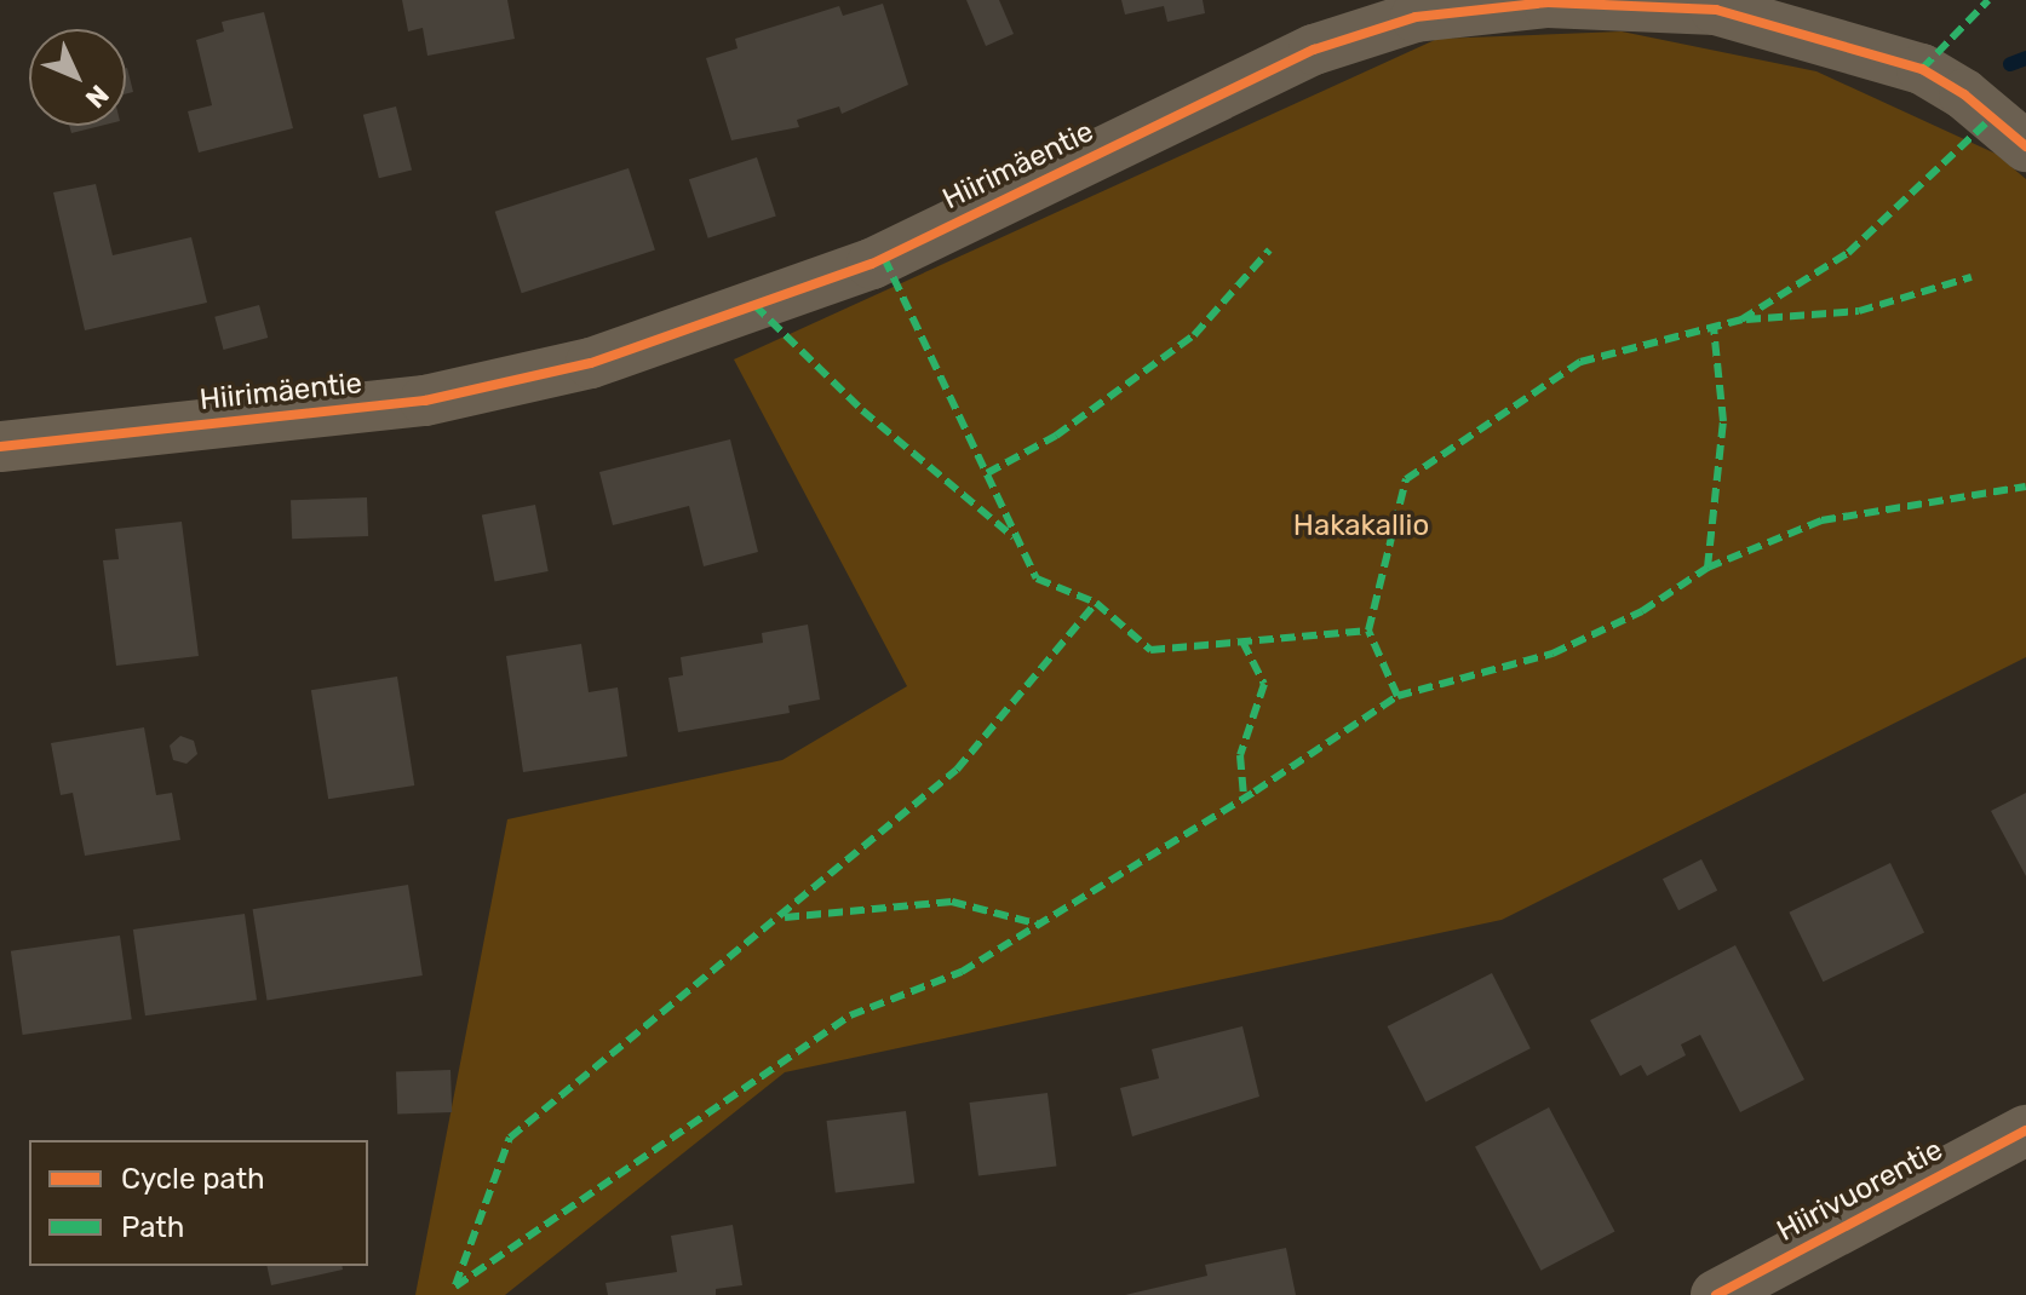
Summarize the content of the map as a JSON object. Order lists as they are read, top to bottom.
{
  "streets": {
    "street": ["Hiirimäentie", "Hiirivuorentie"]
  },
  "parks": ["Hakakallio"],
  "legend": ["Cycle path", "Path"],
  "north": "bottom right"
}
